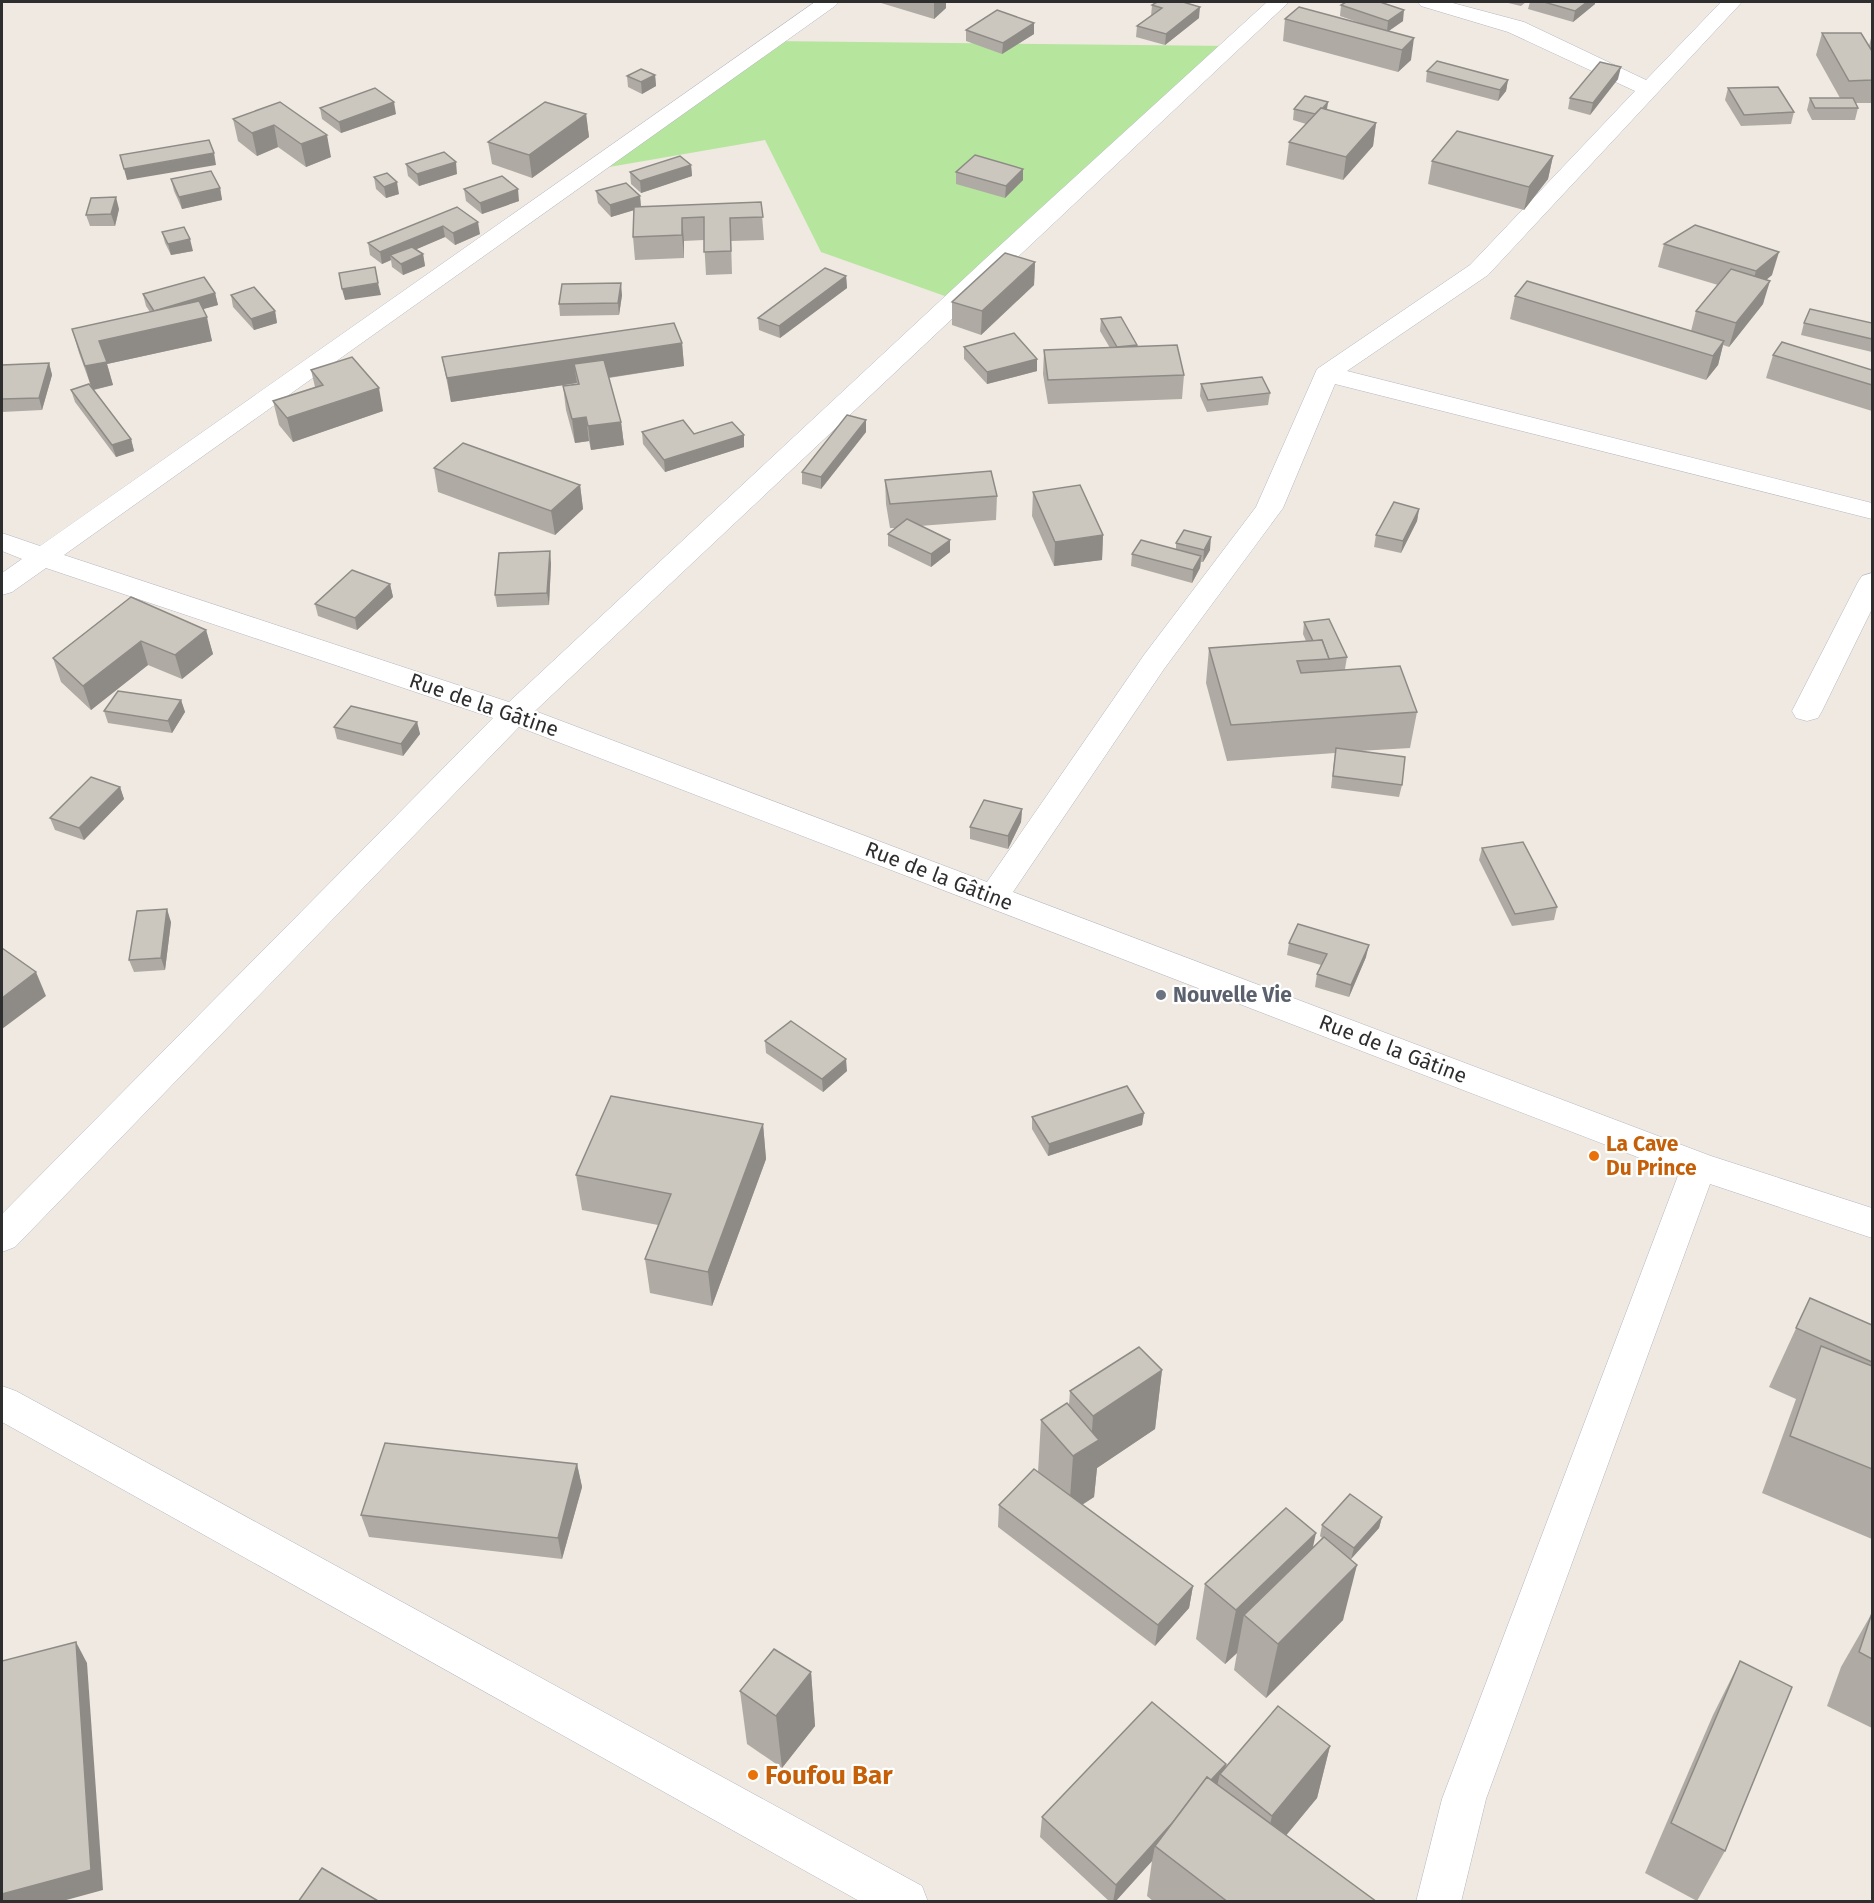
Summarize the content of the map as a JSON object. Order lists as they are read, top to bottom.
{
  "streets": {
    "street": ["Rue de la Gâtine"]
  },
  "places": ["Nouvelle Vie", "La Cave Du Prince", "Foufou Bar"]
}
